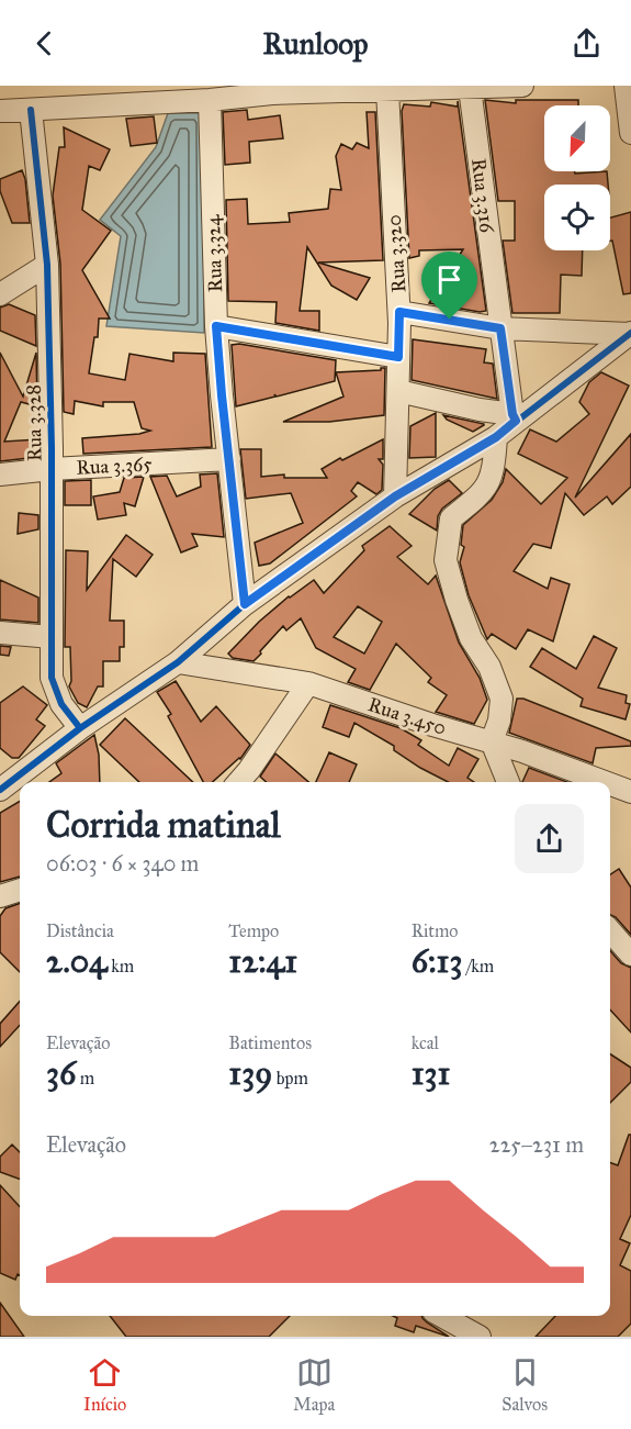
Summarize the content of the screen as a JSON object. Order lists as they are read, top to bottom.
{
  "streets": {
    "street": [
      "Rua 3.316",
      "Rua 3.324",
      "Rua 3.320",
      "Rua 3.328",
      "Rua 3.365",
      "Rua 3.450"
    ]
  },
  "crossings": [
    ["Rua 3.324", "Rua 3.365"],
    ["Rua 3.328", "Rua 3.365"]
  ],
  "north": "bottom left",
  "page": {
    "header": "Runloop",
    "heading": ["Corrida matinal", "06:03 · 6 × 340 m"],
    "stats": [
      ["Distância", "2.04 km"],
      ["Tempo", "12:41"],
      ["Ritmo", "6:13 /km"],
      ["Elevação", "36 m"],
      ["Batimentos", "139 bpm"],
      ["kcal", "131"]
    ],
    "chart": ["Elevação", "225–231 m"],
    "tabs": ["Início", "Mapa", "Salvos"]
  }
}
